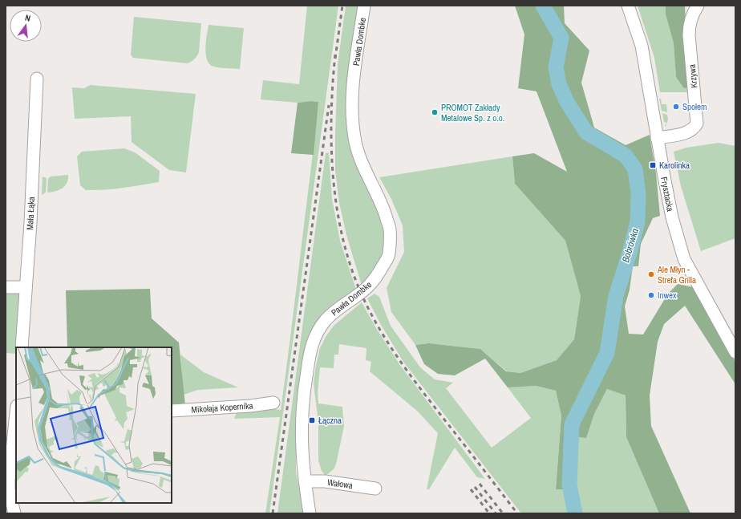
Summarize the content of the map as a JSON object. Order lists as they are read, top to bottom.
{
  "streets": {
    "street": [
      "Pawła Dombke",
      "Krzywa",
      "Frysztacka",
      "Mała Łąka",
      "Mikołaja Kopernika",
      "Wałowa"
    ]
  },
  "crossings": [
    ["Pawła Dombke", "Wałowa"],
    ["Krzywa", "Frysztacka"]
  ],
  "water": ["Bobrówka"],
  "places": {
    "other": [
      "Społem",
      "PROMOT Zakłady Metalowe Sp. z o.o.",
      "Ale Młyn - Strefa Grilla",
      "Inwex"
    ],
    "transit": ["Karolinka", "Łączna"]
  },
  "north": "top"
}
